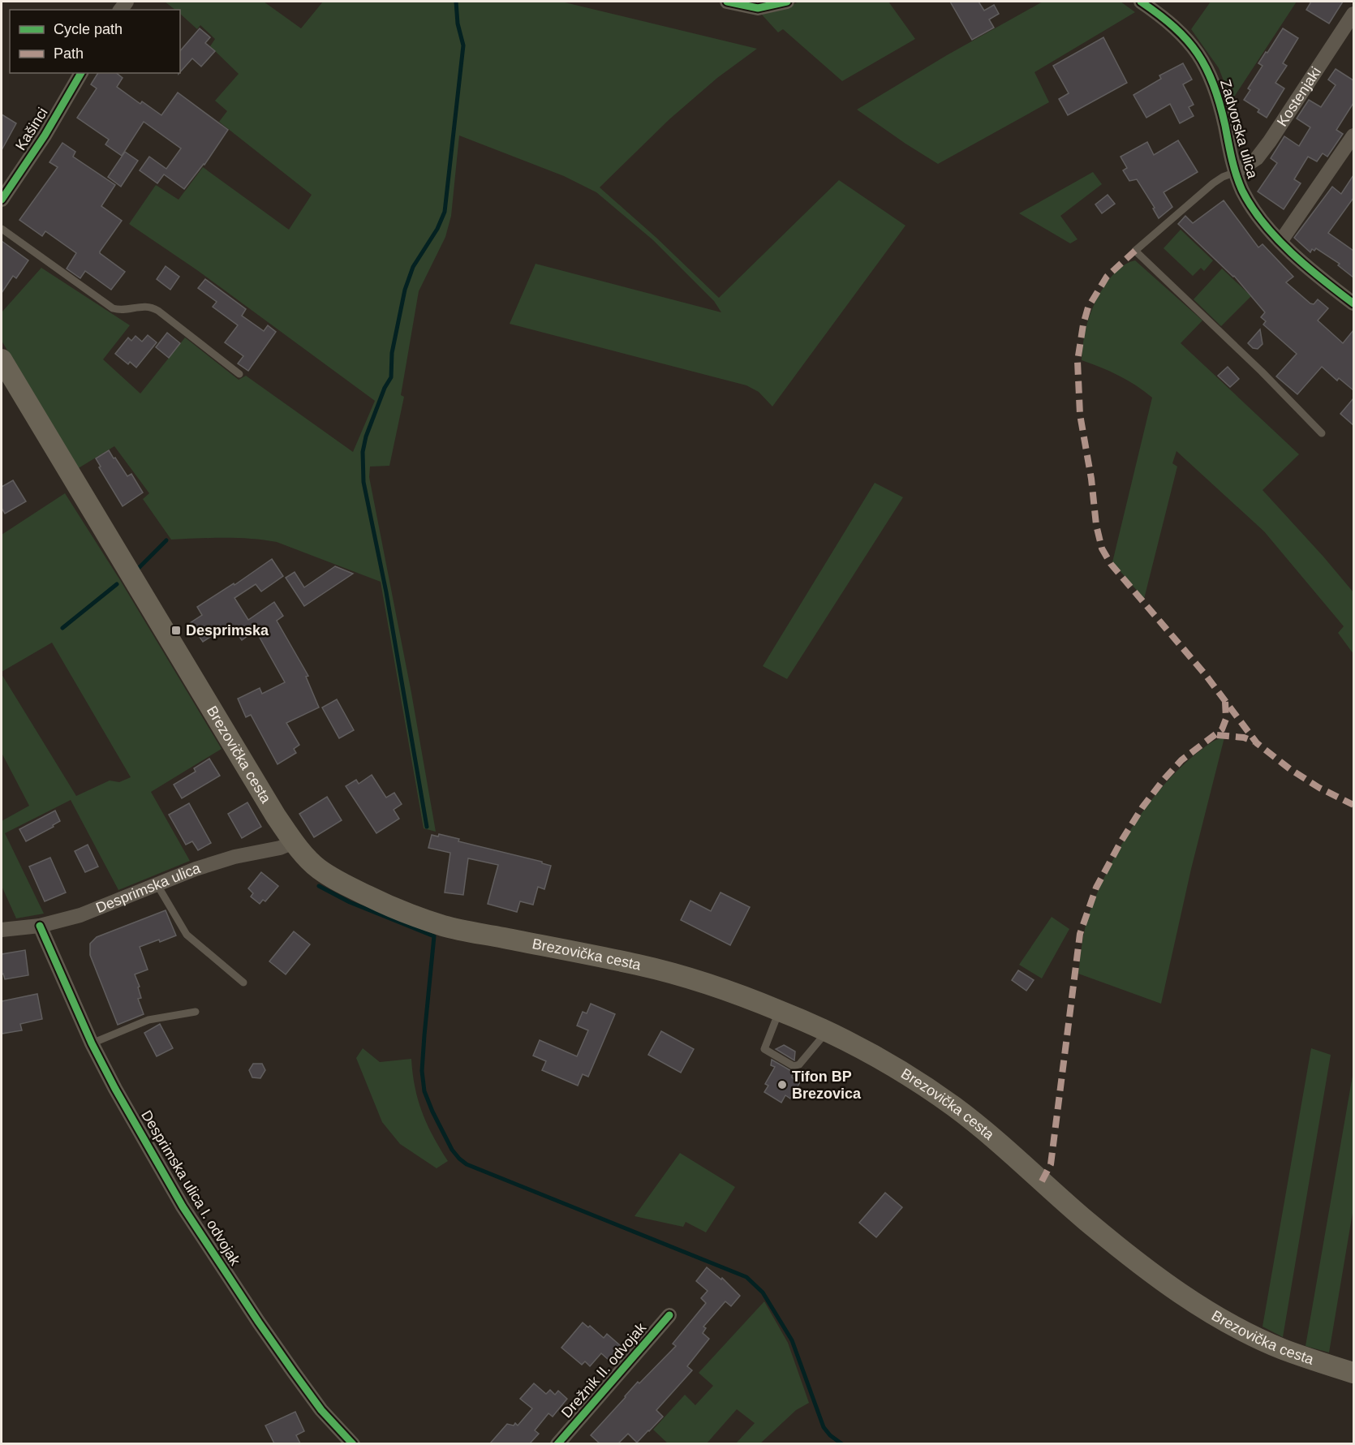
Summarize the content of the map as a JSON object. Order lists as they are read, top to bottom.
{
  "streets": {
    "main road": ["Brezovička cesta"],
    "street": [
      "Kostenjaki",
      "Kašinci",
      "Zadvorska ulica",
      "Desprimska ulica",
      "Desprimska ulica I. odvojak",
      "Drežnik II. odvojak"
    ]
  },
  "crossings": [
    ["Kostenjaki", "Zadvorska ulica"],
    ["Brezovička cesta", "Desprimska ulica"],
    ["Desprimska ulica", "Desprimska ulica I. odvojak"]
  ],
  "places": {
    "transit": ["Desprimska"],
    "other": ["Tifon BP Brezovica"]
  },
  "legend": ["Cycle path", "Path"]
}
